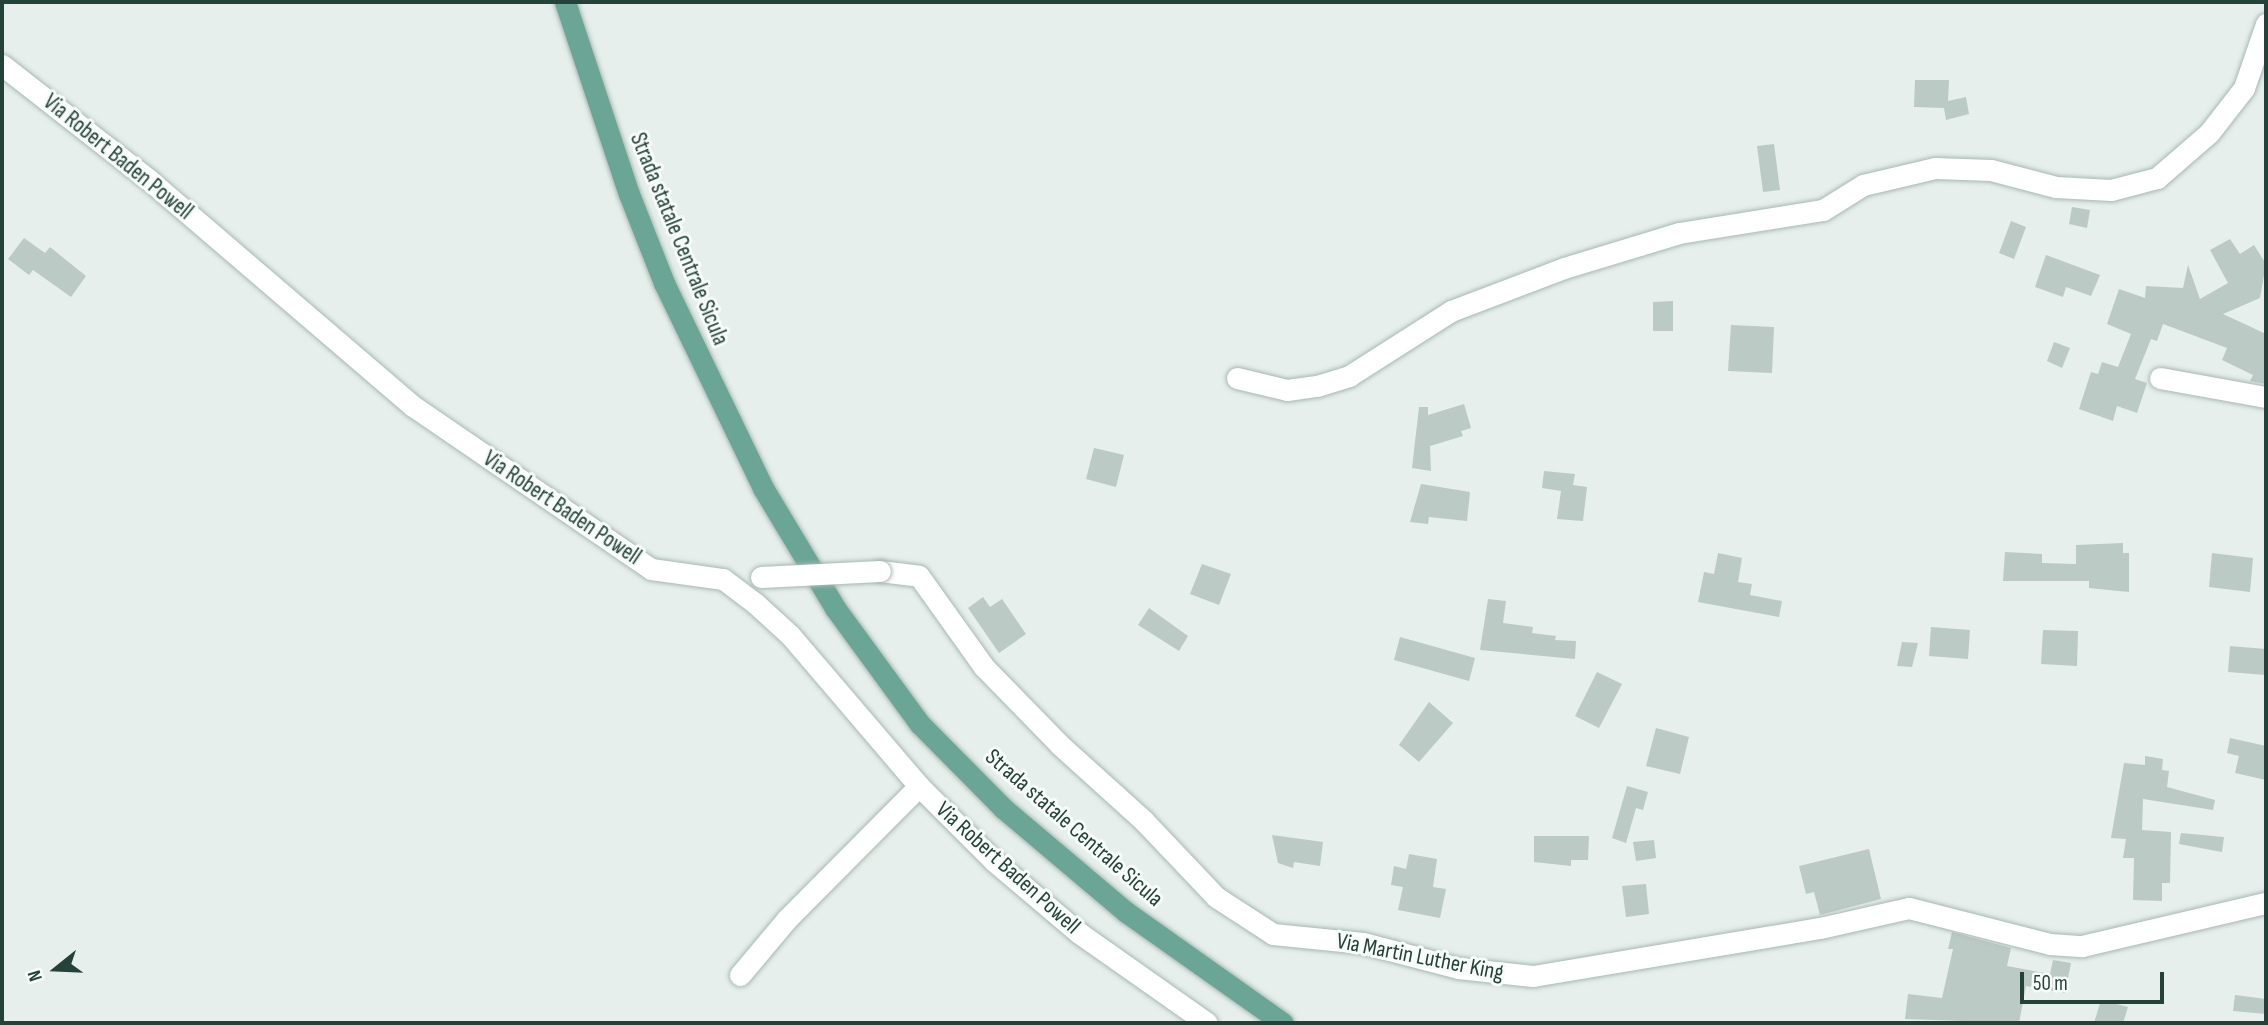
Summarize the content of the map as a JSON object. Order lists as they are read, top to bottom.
{
  "streets": {
    "main road": ["Strada statale Centrale Sicula"],
    "street": ["Via Robert Baden Powell", "Via Martin Luther King"]
  },
  "crossings": [
    ["Via Robert Baden Powell", "Via Martin Luther King"]
  ],
  "scale_bar": "50 m",
  "north": "left"
}
